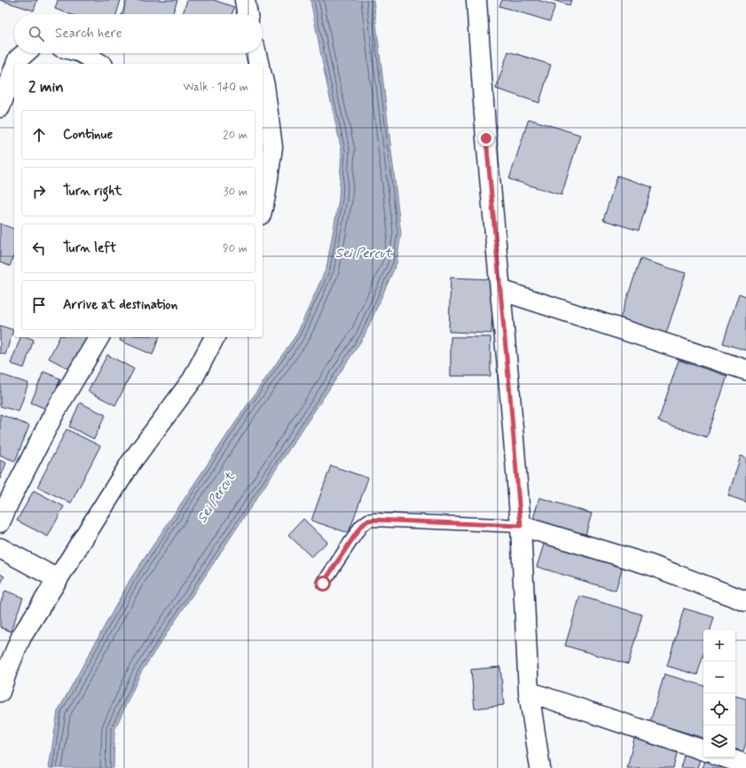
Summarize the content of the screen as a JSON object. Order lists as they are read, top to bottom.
{
  "water": ["Sei Percut"],
  "page": {
    "search": "Search here",
    "heading": ["2 min", "Walk · 140 m"],
    "list": [
      ["Continue", "20 m"],
      ["Turn right", "30 m"],
      ["Turn left", "90 m"],
      "Arrive at destination"
    ],
    "map_buttons": ["+", "−"]
  }
}
